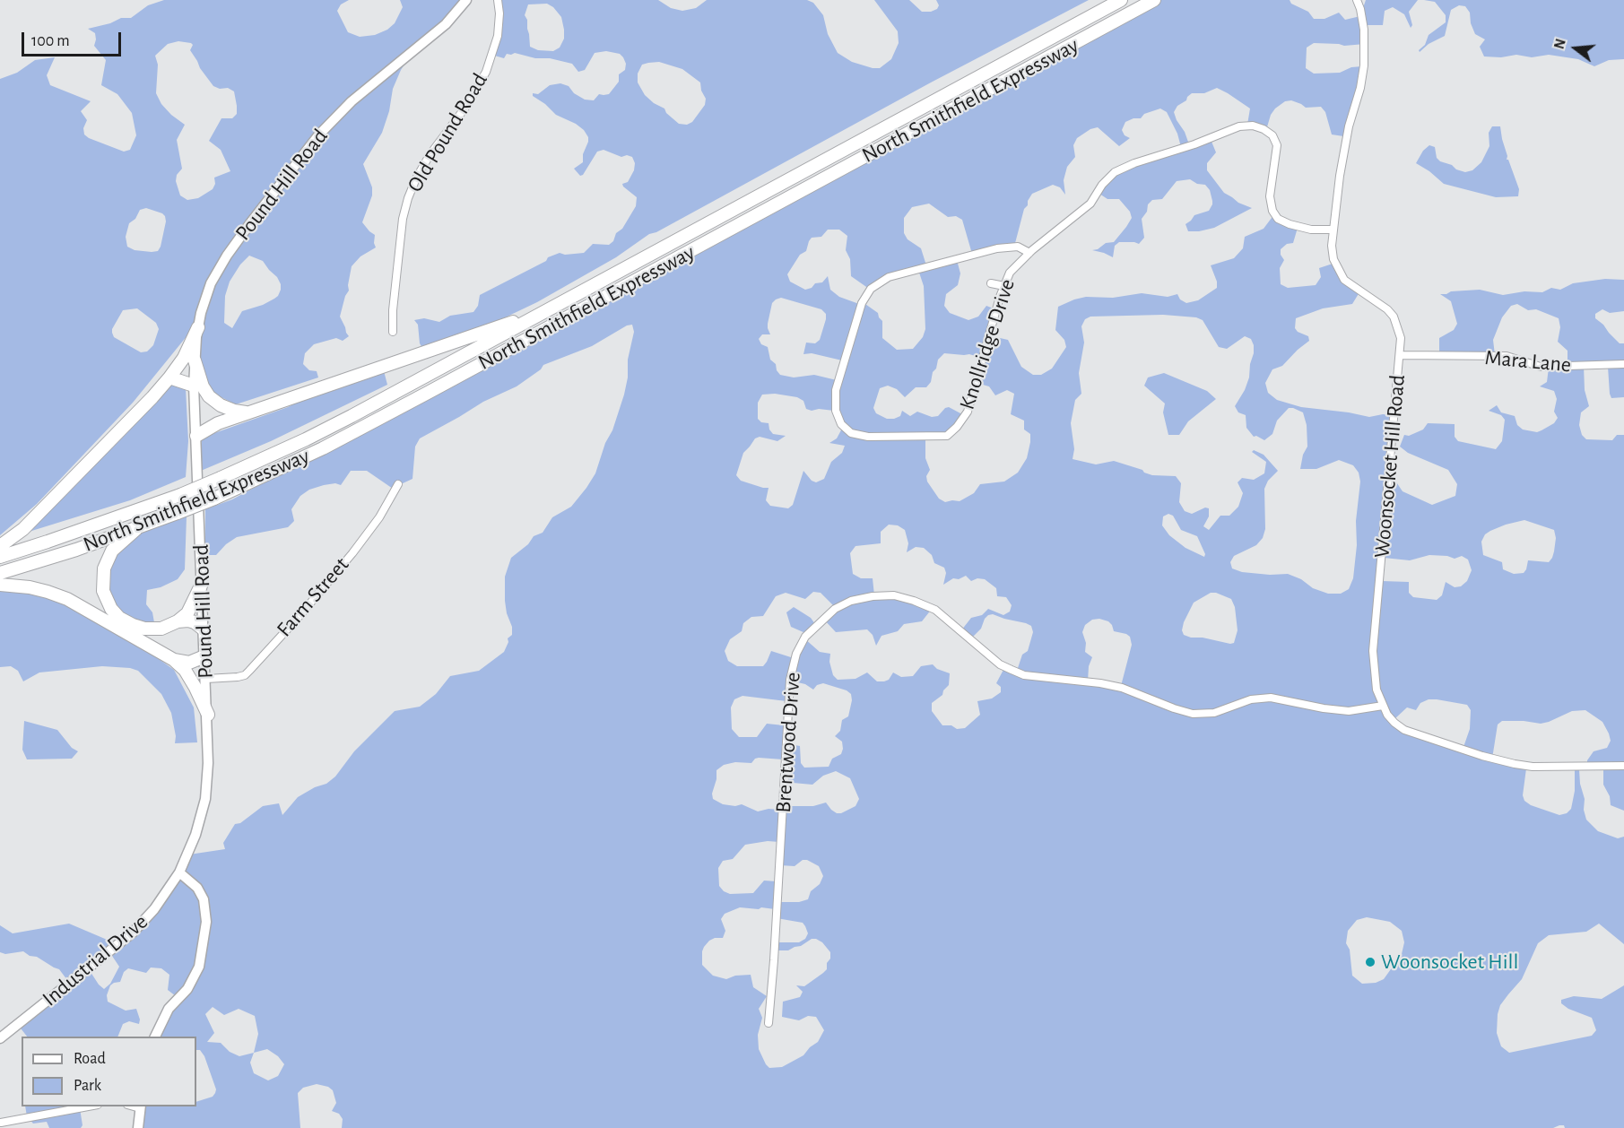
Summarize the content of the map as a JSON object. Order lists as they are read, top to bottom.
{
  "streets": {
    "highway": ["North Smithfield Expressway"],
    "street": [
      "Old Pound Road",
      "Pound Hill Road",
      "Knollridge Drive",
      "Mara Lane",
      "Woonsocket Hill Road",
      "Farm Street",
      "Brentwood Drive",
      "Industrial Drive"
    ]
  },
  "crossings": [
    ["Pound Hill Road", "Farm Street"],
    ["Pound Hill Road", "Industrial Drive"],
    ["Knollridge Drive", "Woonsocket Hill Road"],
    ["Mara Lane", "Woonsocket Hill Road"],
    ["Woonsocket Hill Road", "Brentwood Drive"]
  ],
  "places": ["Woonsocket Hill"],
  "legend": ["Road", "Park"],
  "scale_bar": "100 m",
  "north": "left"
}
